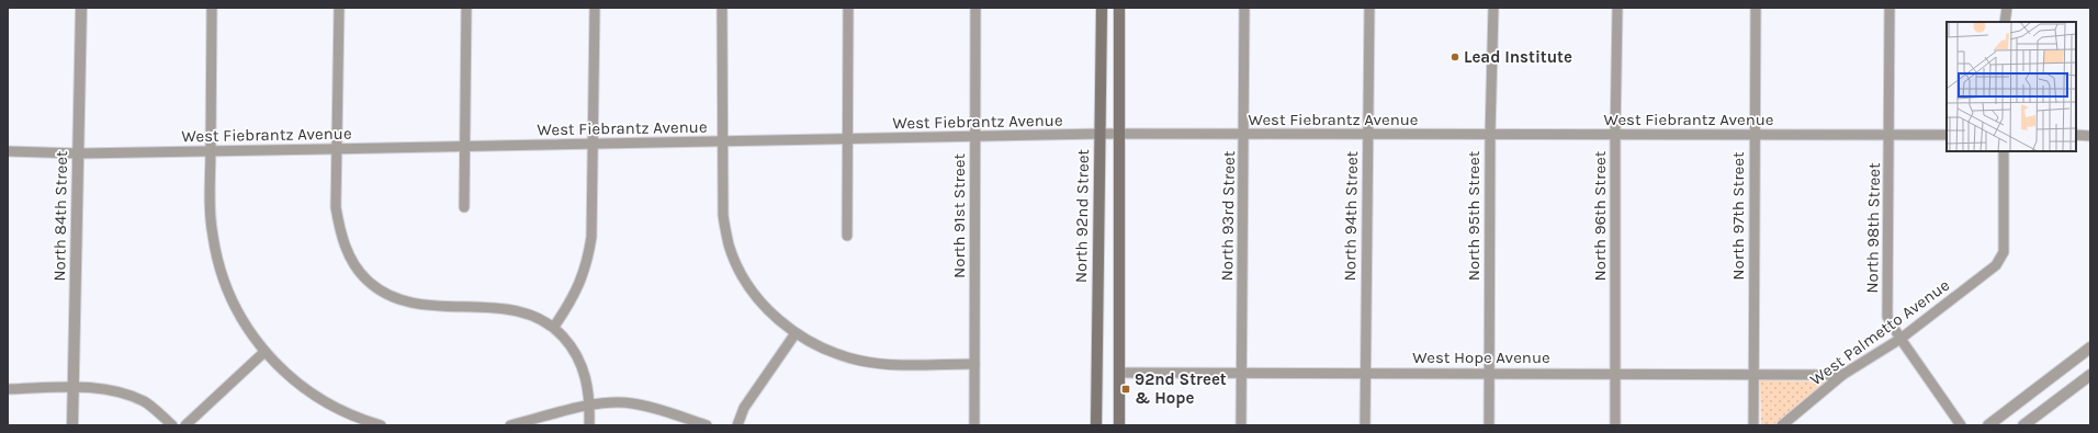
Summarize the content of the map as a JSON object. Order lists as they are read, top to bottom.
{
  "streets": {
    "main road": ["North 92nd Street"],
    "street": [
      "West Fiebrantz Avenue",
      "North 84th Street",
      "North 91st Street",
      "North 93rd Street",
      "North 94th Street",
      "North 95th Street",
      "North 96th Street",
      "North 97th Street",
      "North 98th Street",
      "West Palmetto Avenue",
      "West Hope Avenue"
    ]
  },
  "crossings": [
    ["West Fiebrantz Avenue", "North 84th Street"],
    ["West Fiebrantz Avenue", "North 91st Street"],
    ["West Fiebrantz Avenue", "North 92nd Street"],
    ["West Fiebrantz Avenue", "North 93rd Street"],
    ["West Fiebrantz Avenue", "North 94th Street"],
    ["West Fiebrantz Avenue", "North 95th Street"],
    ["West Fiebrantz Avenue", "North 96th Street"],
    ["West Fiebrantz Avenue", "North 97th Street"],
    ["West Fiebrantz Avenue", "North 98th Street"],
    ["North 93rd Street", "West Hope Avenue"],
    ["North 94th Street", "West Hope Avenue"],
    ["North 95th Street", "West Hope Avenue"],
    ["North 96th Street", "West Hope Avenue"],
    ["North 97th Street", "West Hope Avenue"],
    ["North 98th Street", "West Palmetto Avenue"],
    ["West Palmetto Avenue", "West Hope Avenue"]
  ],
  "places": {
    "other": ["Lead Institute"],
    "transit": ["92nd Street & Hope"]
  }
}
